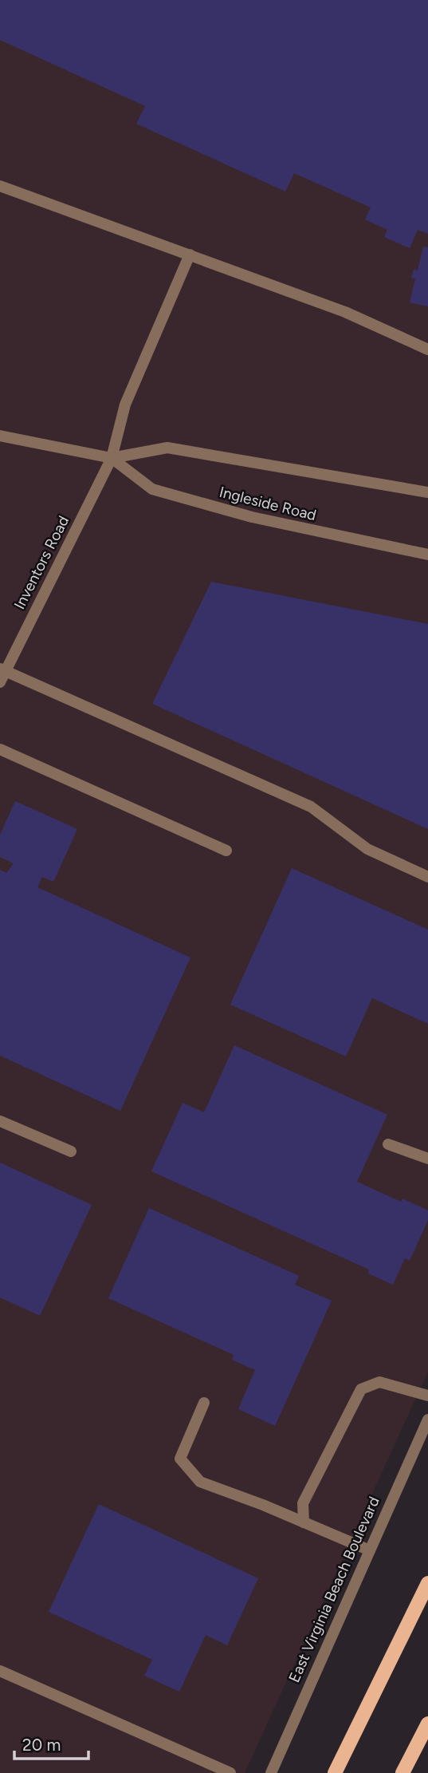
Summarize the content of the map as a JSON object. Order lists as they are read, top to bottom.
{
  "streets": {
    "street": ["Ingleside Road", "Inventors Road", "East Virginia Beach Boulevard"]
  },
  "crossings": [
    ["Ingleside Road", "Inventors Road"]
  ],
  "scale_bar": "20 m"
}
